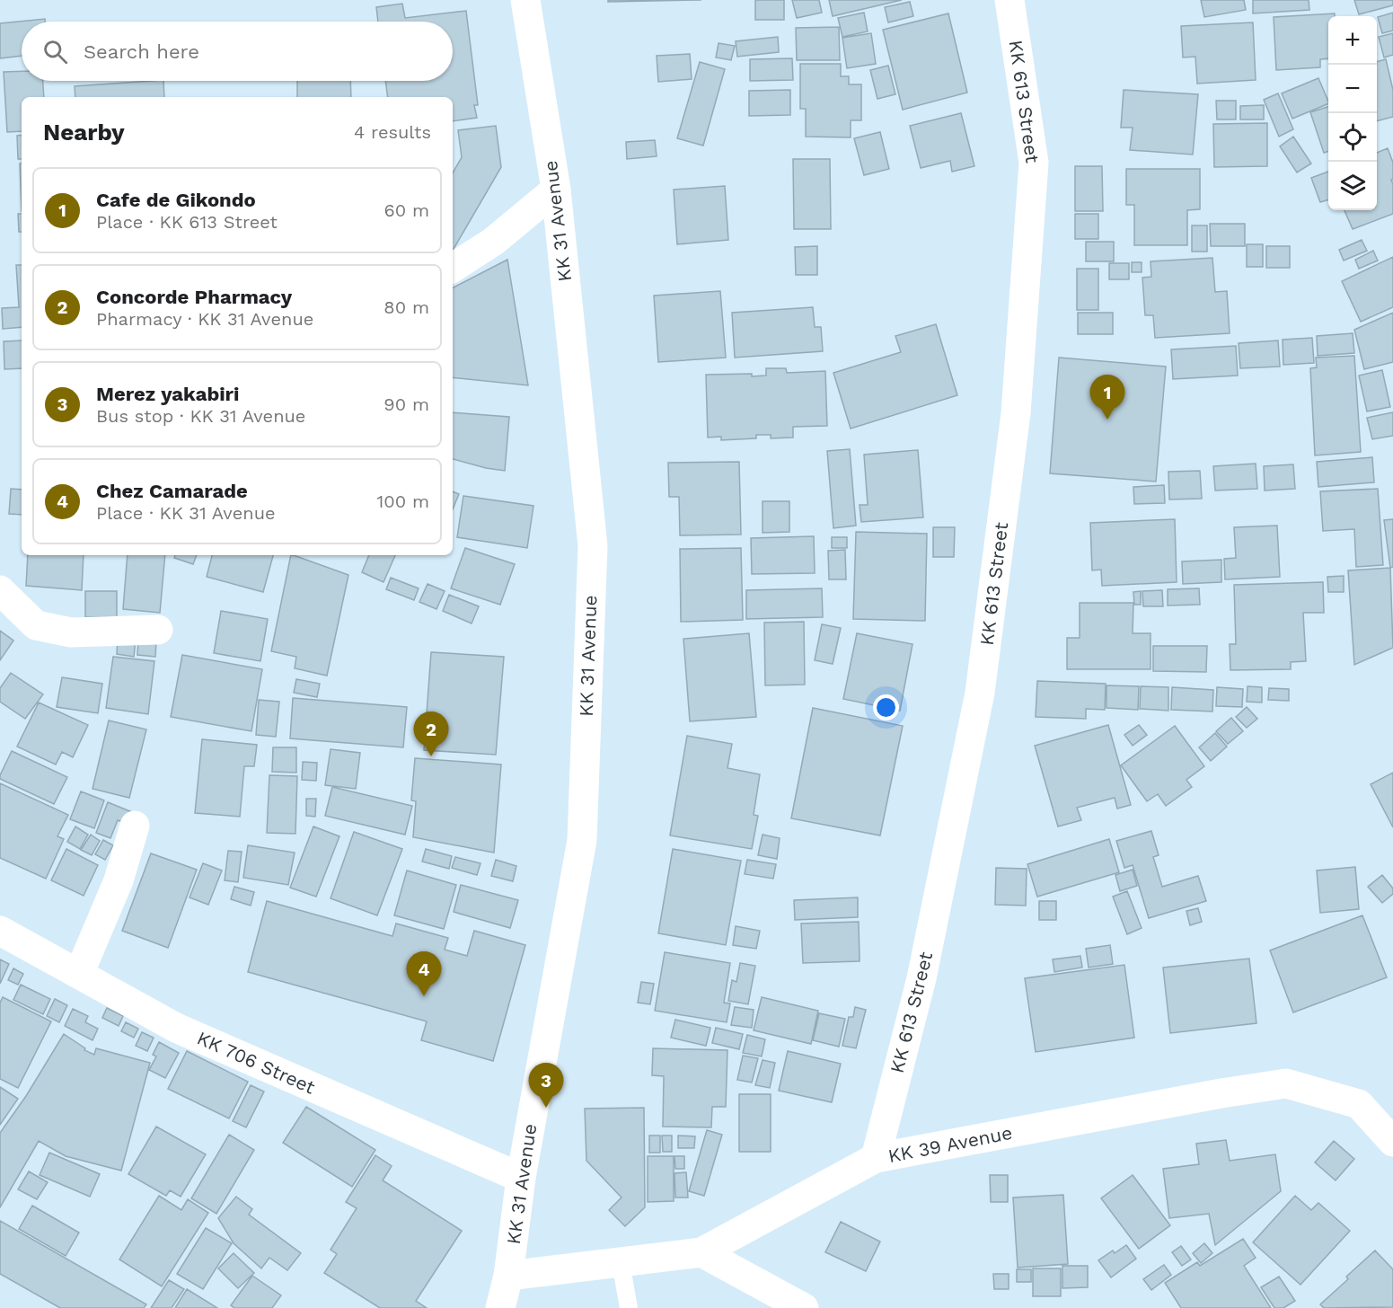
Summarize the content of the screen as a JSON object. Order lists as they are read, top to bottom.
{
  "streets": {
    "street": [
      "KK 613 Street",
      "KK 31 Avenue",
      "KK 706 Street",
      "KK 39 Avenue"
    ]
  },
  "crossings": [
    ["KK 613 Street", "KK 39 Avenue"],
    ["KK 31 Avenue", "KK 706 Street"],
    ["KK 31 Avenue", "KK 39 Avenue"]
  ],
  "page": {
    "map_buttons": ["+", "−"],
    "search": "Search here",
    "heading": ["Nearby", "4 results"],
    "list": [
      {
        "mark": "1",
        "name": "Cafe de Gikondo",
        "note": "Place · KK 613 Street",
        "value": "60 m"
      },
      {
        "mark": "2",
        "name": "Concorde Pharmacy",
        "note": "Pharmacy · KK 31 Avenue",
        "value": "80 m"
      },
      {
        "mark": "3",
        "name": "Merez yakabiri",
        "note": "Bus stop · KK 31 Avenue",
        "value": "90 m"
      },
      {
        "mark": "4",
        "name": "Chez Camarade",
        "note": "Place · KK 31 Avenue",
        "value": "100 m"
      }
    ],
    "pins": [
      "1",
      "2",
      "4",
      "3"
    ]
  }
}
